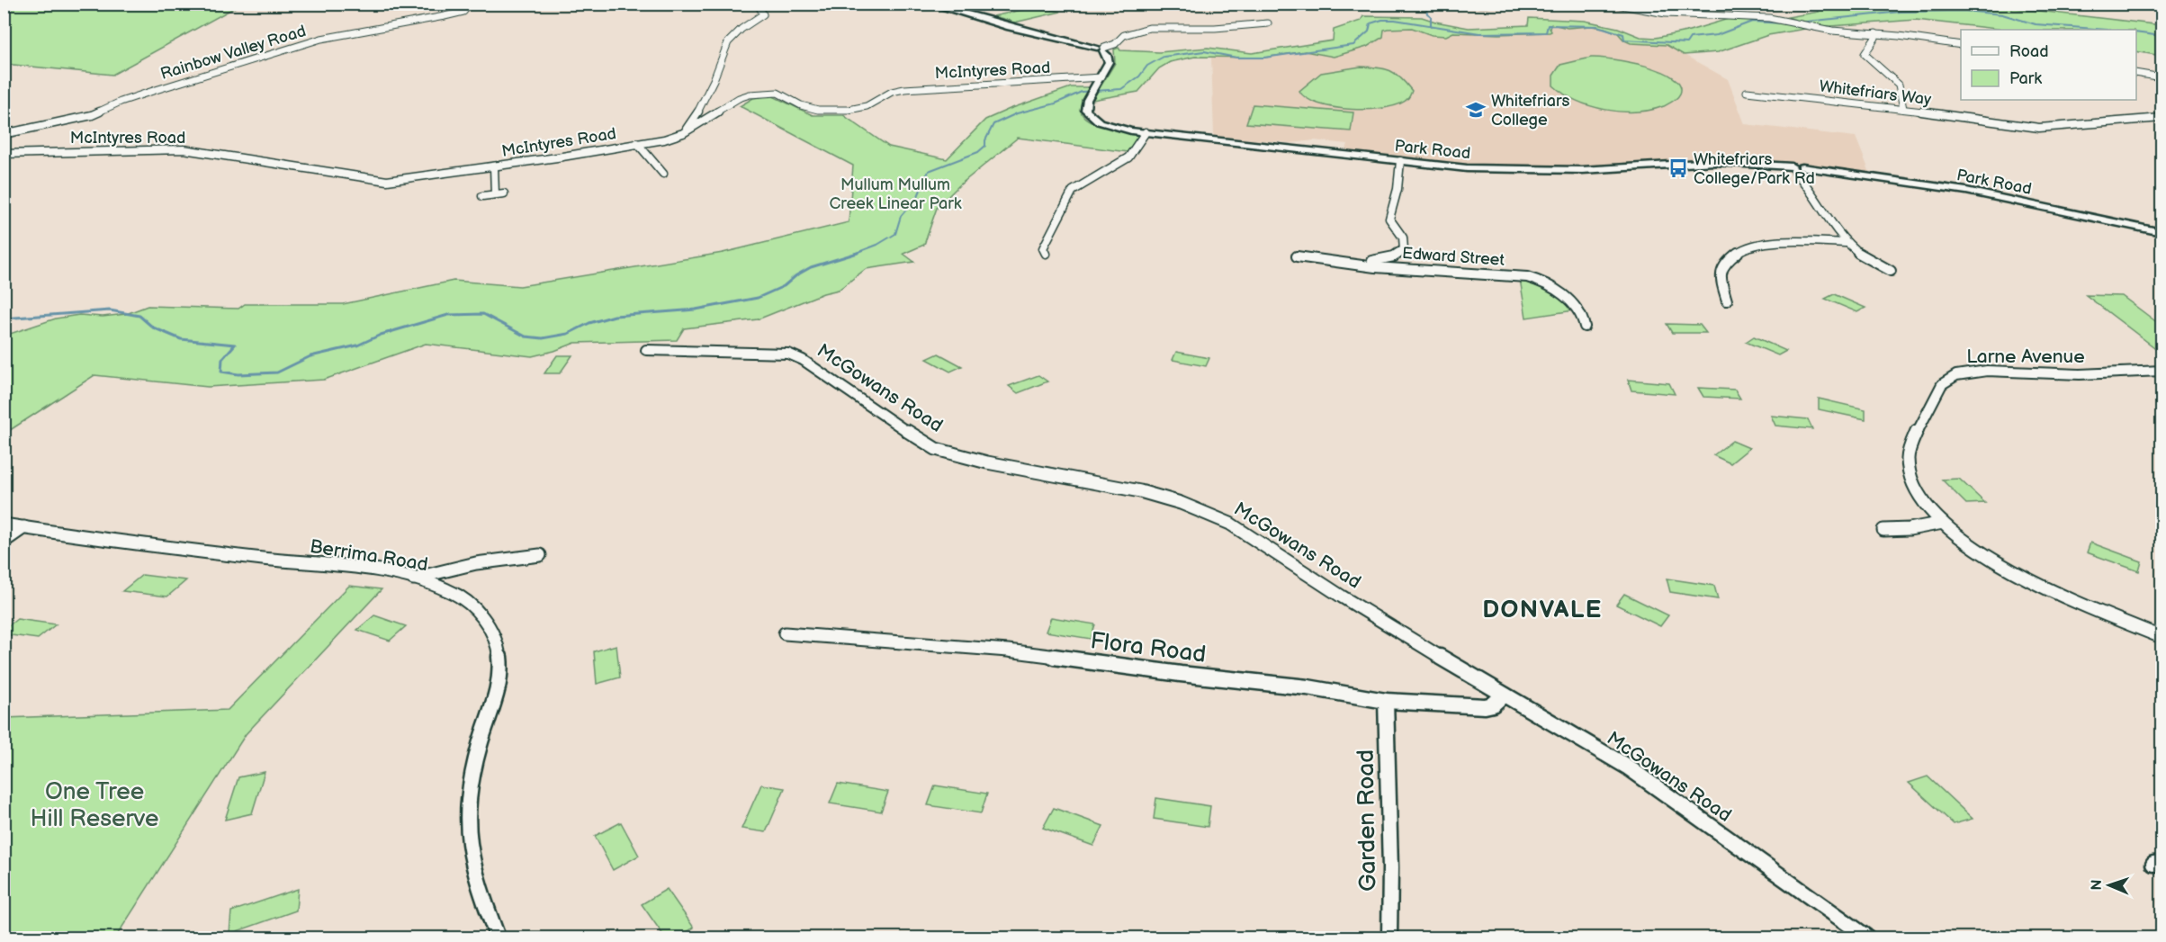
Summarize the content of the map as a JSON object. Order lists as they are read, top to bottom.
{
  "streets": {
    "street": [
      "Rainbow Valley Road",
      "McIntyres Road",
      "Whitefriars Way",
      "Park Road",
      "Edward Street",
      "Larne Avenue",
      "McGowans Road",
      "Berrima Road",
      "Flora Road",
      "Garden Road"
    ]
  },
  "crossings": [
    ["McIntyres Road", "Park Road"],
    ["McGowans Road", "Flora Road"],
    ["Flora Road", "Garden Road"]
  ],
  "districts": ["DONVALE"],
  "parks": ["Mullum Mullum Creek Linear Park", "One Tree Hill Reserve"],
  "places": {
    "school or university": ["Whitefriars College"],
    "bus stop": ["Whitefriars College/Park Rd"]
  },
  "legend": ["Road", "Park"],
  "north": "left"
}
